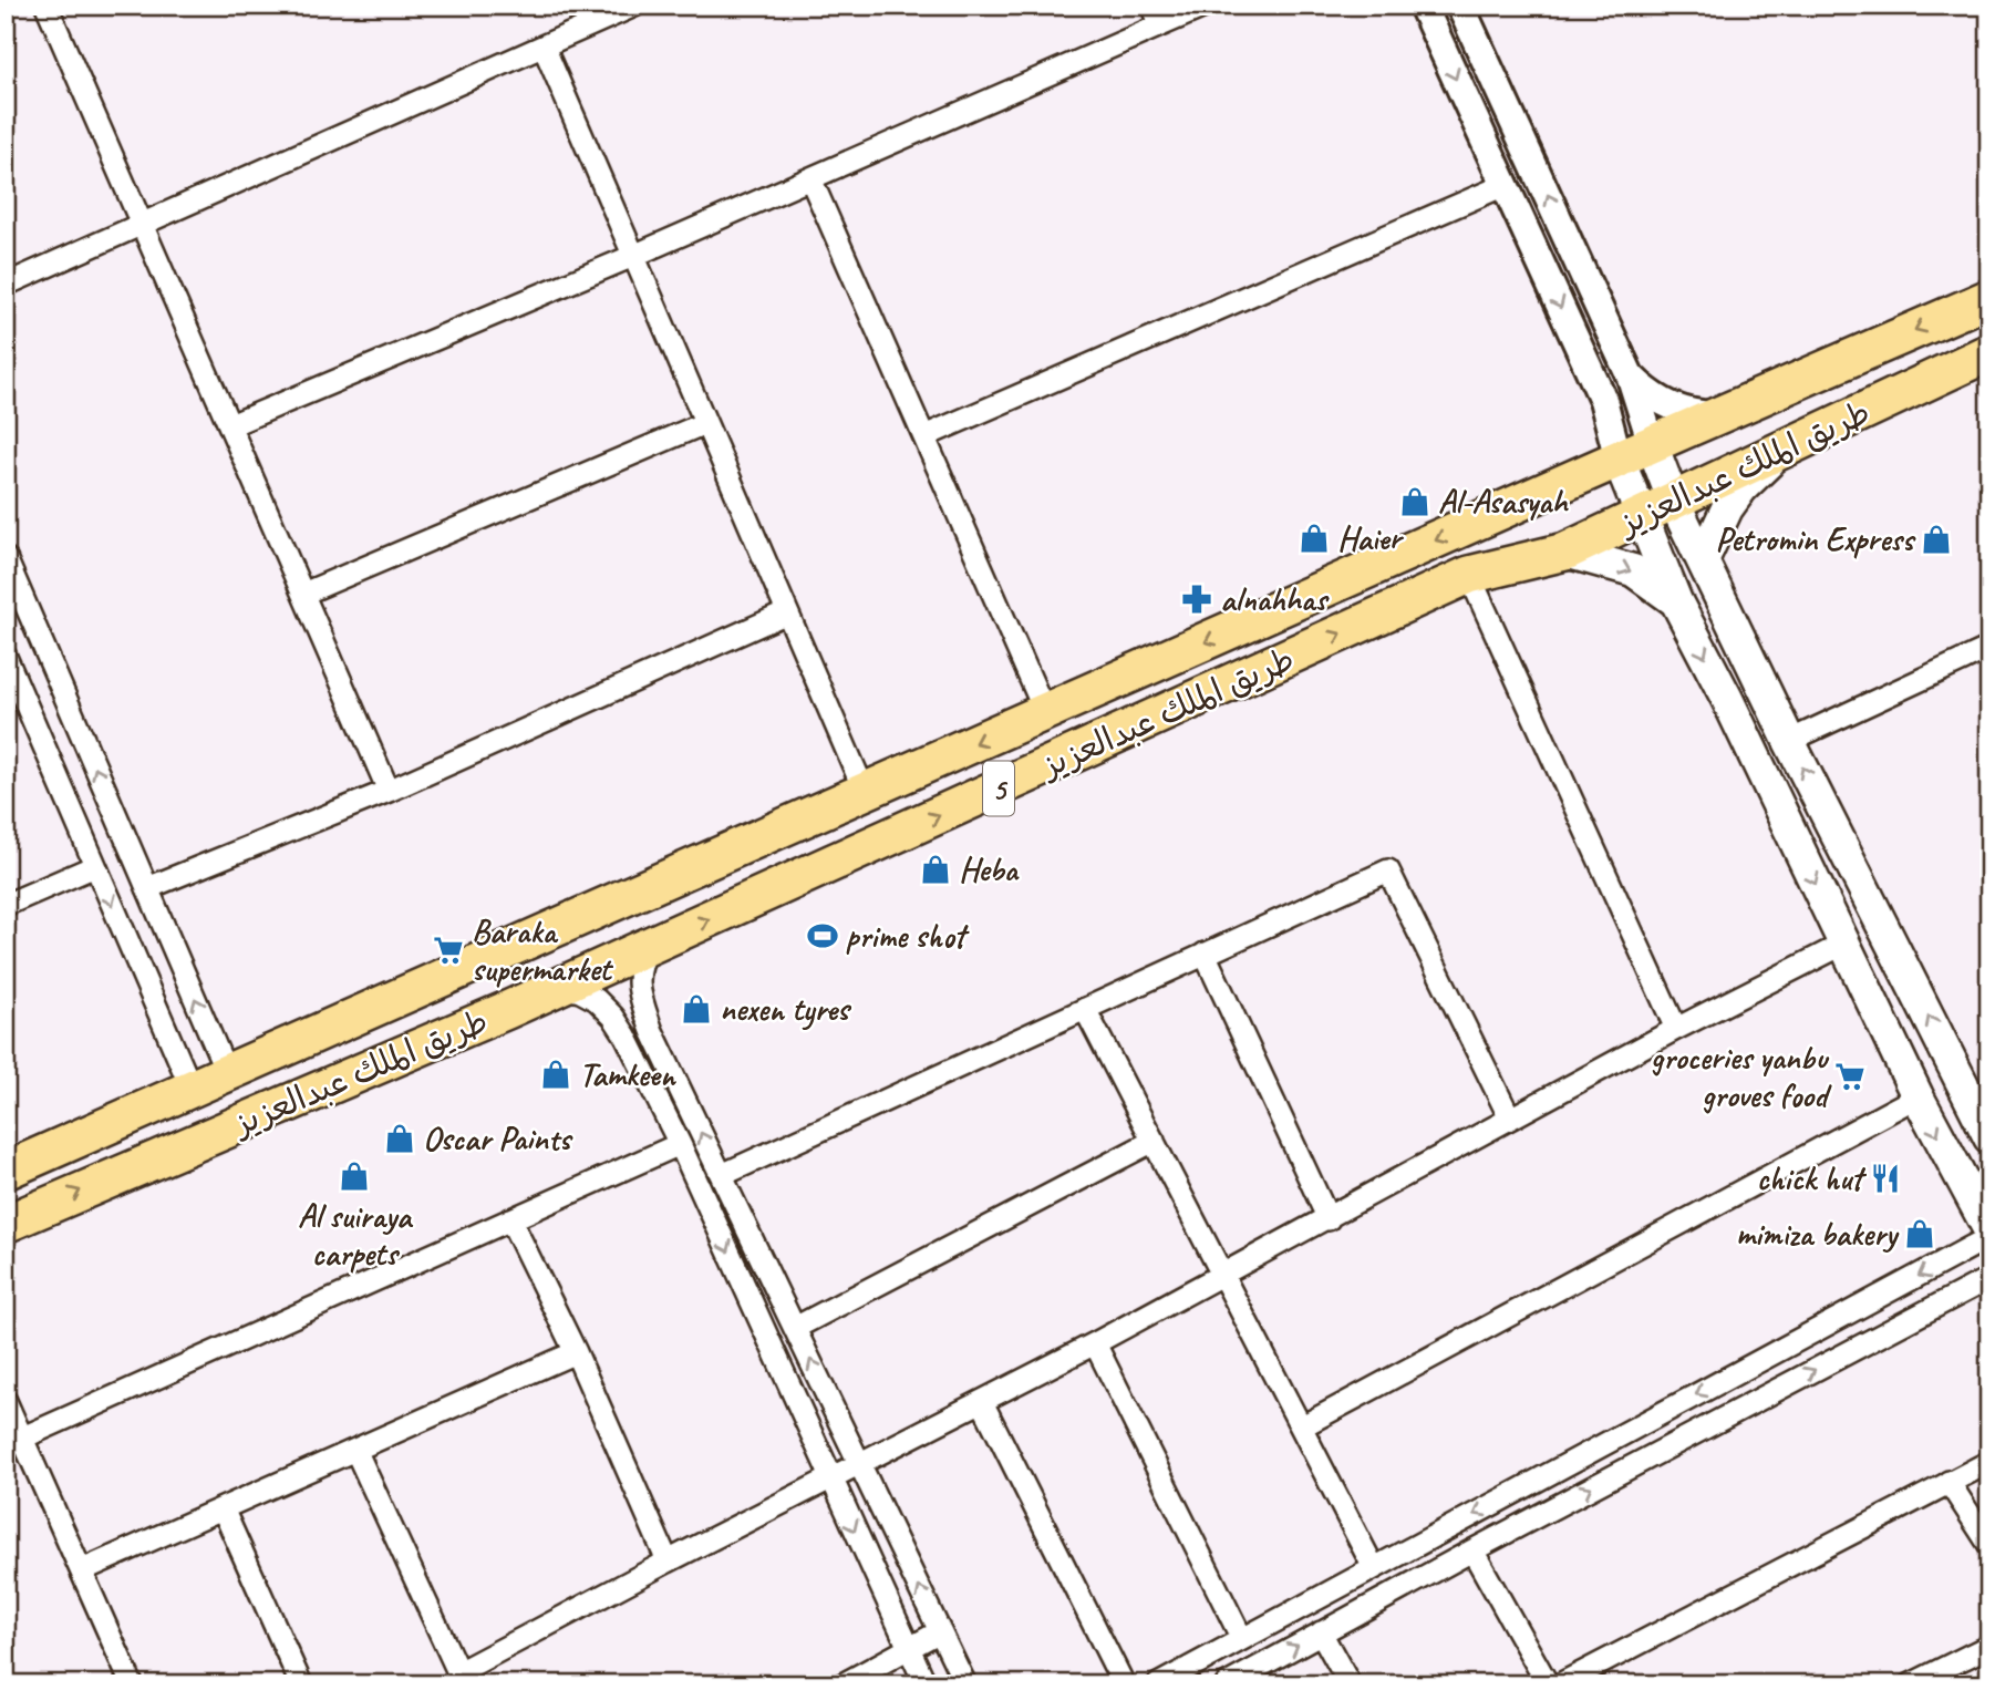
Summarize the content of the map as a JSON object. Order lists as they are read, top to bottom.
{
  "streets": {
    "highway": ["طريق الملك عبدالعزيز", "5"]
  },
  "places": {
    "shop": [
      "Al-Asasyah",
      "Haier",
      "Petromin Express",
      "Heba",
      "nexen tyres",
      "Tamkeen",
      "Oscar Paints",
      "Al suiraya carpets",
      "mimiza bakery"
    ],
    "pharmacy": ["alnahhas"],
    "sports": ["prime shot"],
    "supermarket": ["Baraka supermarket", "groceries yanbu groves food"],
    "restaurant": ["chick hut"]
  }
}
